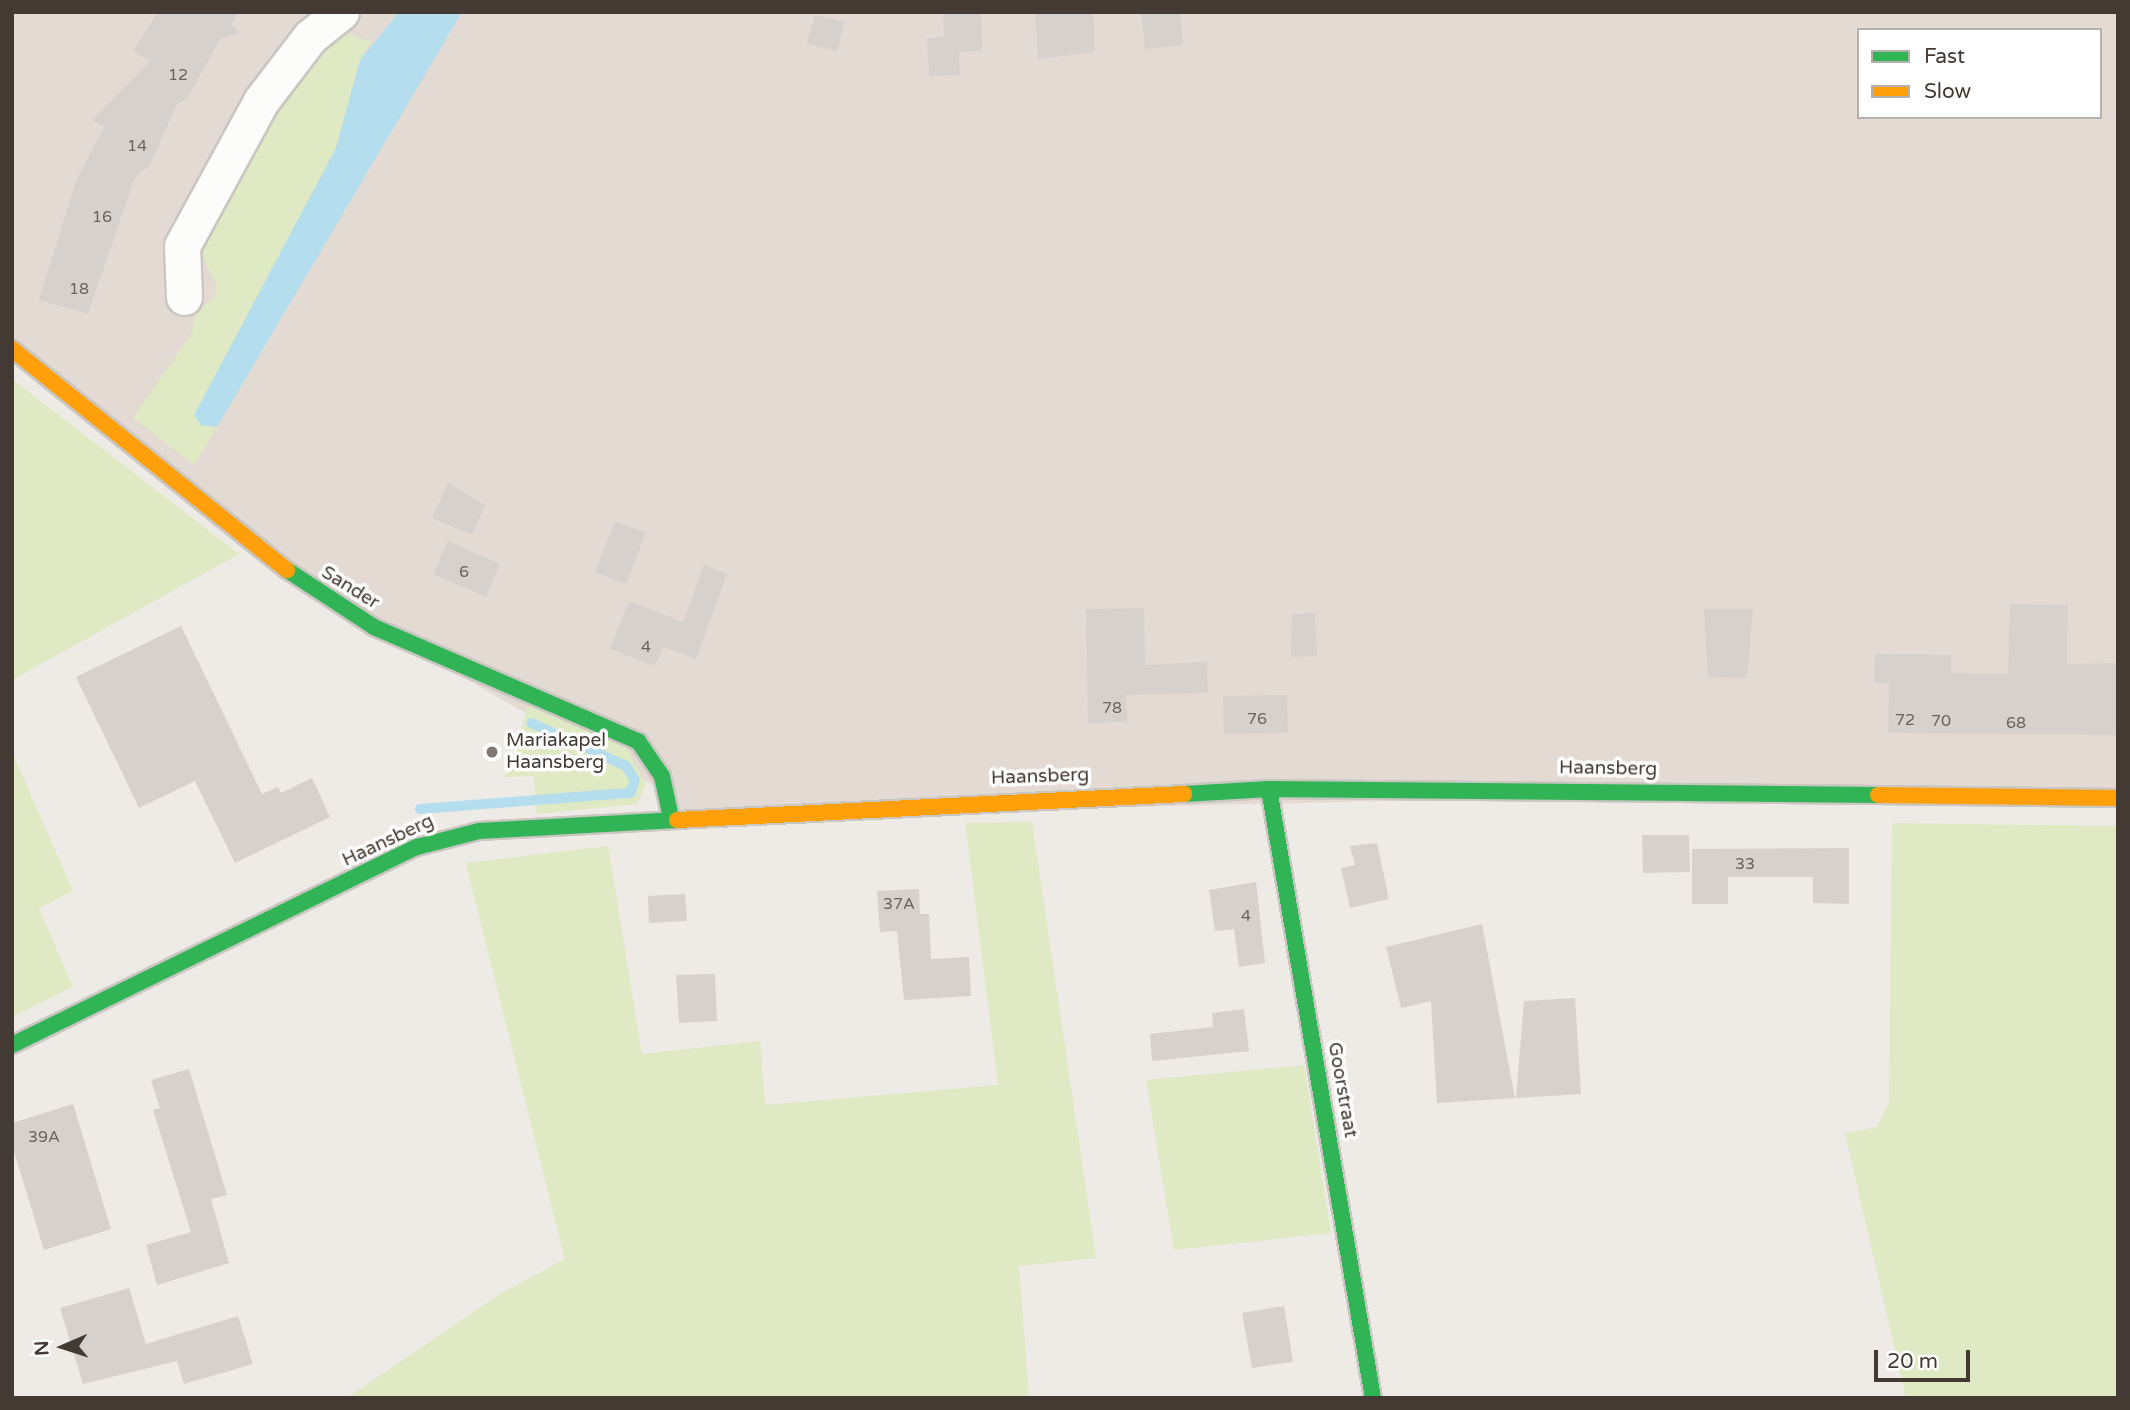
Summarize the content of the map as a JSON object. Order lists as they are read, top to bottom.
{
  "streets": {
    "street": ["Sander", "Haansberg", "Goorstraat"]
  },
  "crossings": [
    ["Sander", "Haansberg"],
    ["Haansberg", "Goorstraat"]
  ],
  "places": ["Mariakapel Haansberg"],
  "house_numbers": [
    "12",
    "14",
    "16",
    "18",
    "6",
    "4",
    "78",
    "76",
    "72",
    "70",
    "68",
    "33",
    "37A",
    "4",
    "39A"
  ],
  "legend": ["Fast", "Slow"],
  "scale_bar": "20 m",
  "north": "left"
}
